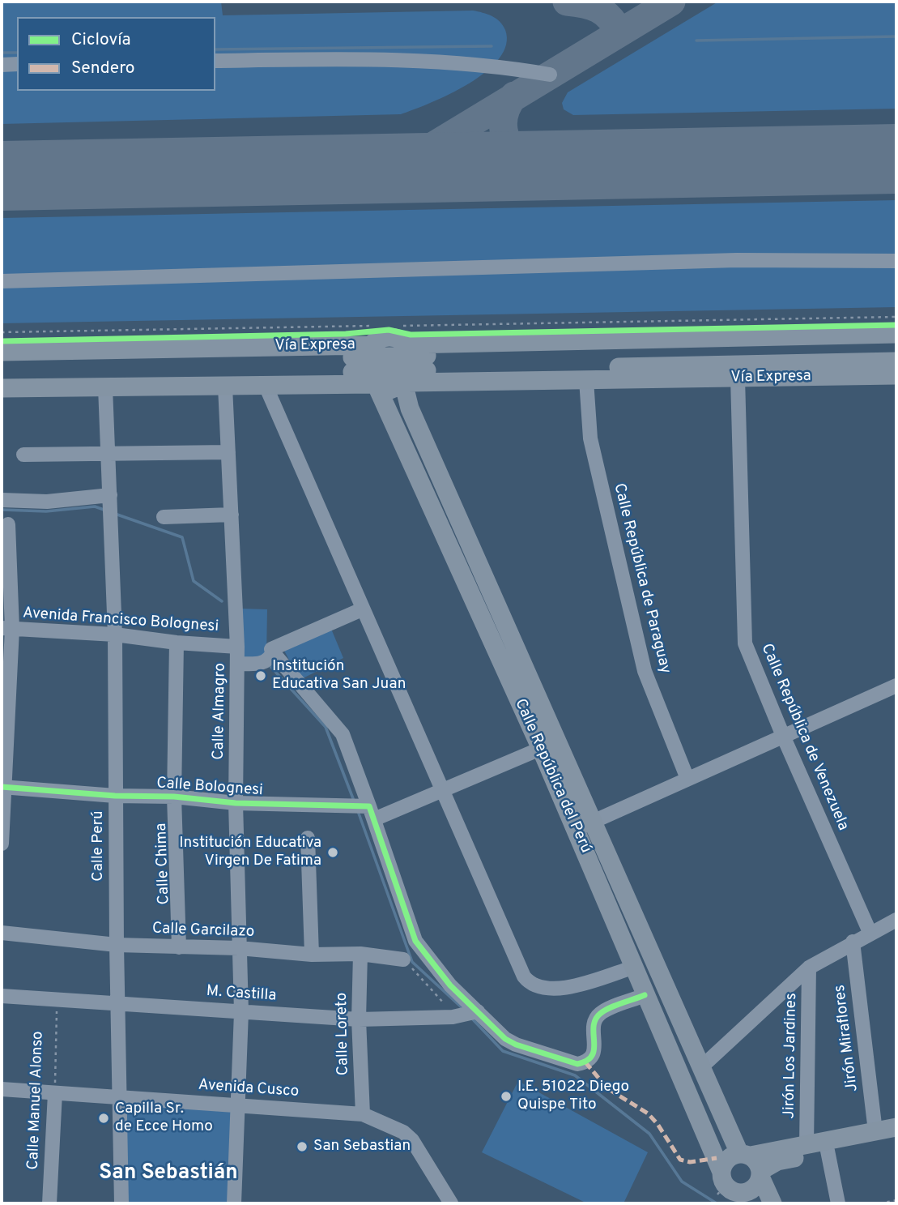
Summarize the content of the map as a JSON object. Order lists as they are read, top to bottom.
{
  "streets": {
    "main road": ["Vía Expresa", "Calle República del Perú"],
    "street": [
      "Calle República de Paraguay",
      "Avenida Francisco Bolognesi",
      "Calle Almagro",
      "Calle República de Venezuela",
      "Calle Bolognesi",
      "Calle Perú",
      "Calle Chima",
      "Calle Garcilazo",
      "M. Castilla",
      "Calle Loreto",
      "Jirón Miraflores",
      "Jirón Los Jardines",
      "Avenida Cusco",
      "Calle Manuel Alonso"
    ]
  },
  "crossings": [
    ["Vía Expresa", "Calle República de Paraguay"],
    ["Vía Expresa", "Calle Almagro"],
    ["Vía Expresa", "Calle República de Venezuela"],
    ["Vía Expresa", "Calle República del Perú"],
    ["Vía Expresa", "Calle Perú"],
    ["Avenida Francisco Bolognesi", "Calle Almagro"],
    ["Avenida Francisco Bolognesi", "Calle Perú"],
    ["Avenida Francisco Bolognesi", "Calle Chima"],
    ["Calle Almagro", "Calle Bolognesi"],
    ["Calle Almagro", "Calle Garcilazo"],
    ["Calle Almagro", "M. Castilla"],
    ["Calle Almagro", "Avenida Cusco"],
    ["Calle República del Perú", "Calle Bolognesi"],
    ["Calle Bolognesi", "Calle Perú"],
    ["Calle Bolognesi", "Calle Chima"],
    ["Calle Perú", "Calle Garcilazo"],
    ["Calle Perú", "M. Castilla"],
    ["Calle Perú", "Avenida Cusco"],
    ["Calle Chima", "Calle Garcilazo"],
    ["Calle Garcilazo", "Calle Loreto"],
    ["M. Castilla", "Calle Loreto"],
    ["M. Castilla", "Calle Manuel Alonso"],
    ["Calle Loreto", "Avenida Cusco"],
    ["Avenida Cusco", "Calle Manuel Alonso"]
  ],
  "districts": ["San Sebastián"],
  "places": [
    "Institución Educativa San Juan",
    "Institución Educativa Virgen De Fatima",
    "I.E. 51022 Diego Quispe Tito",
    "Capilla Sr. de Ecce Homo",
    "San Sebastian"
  ],
  "legend": ["Ciclovía", "Sendero"]
}
